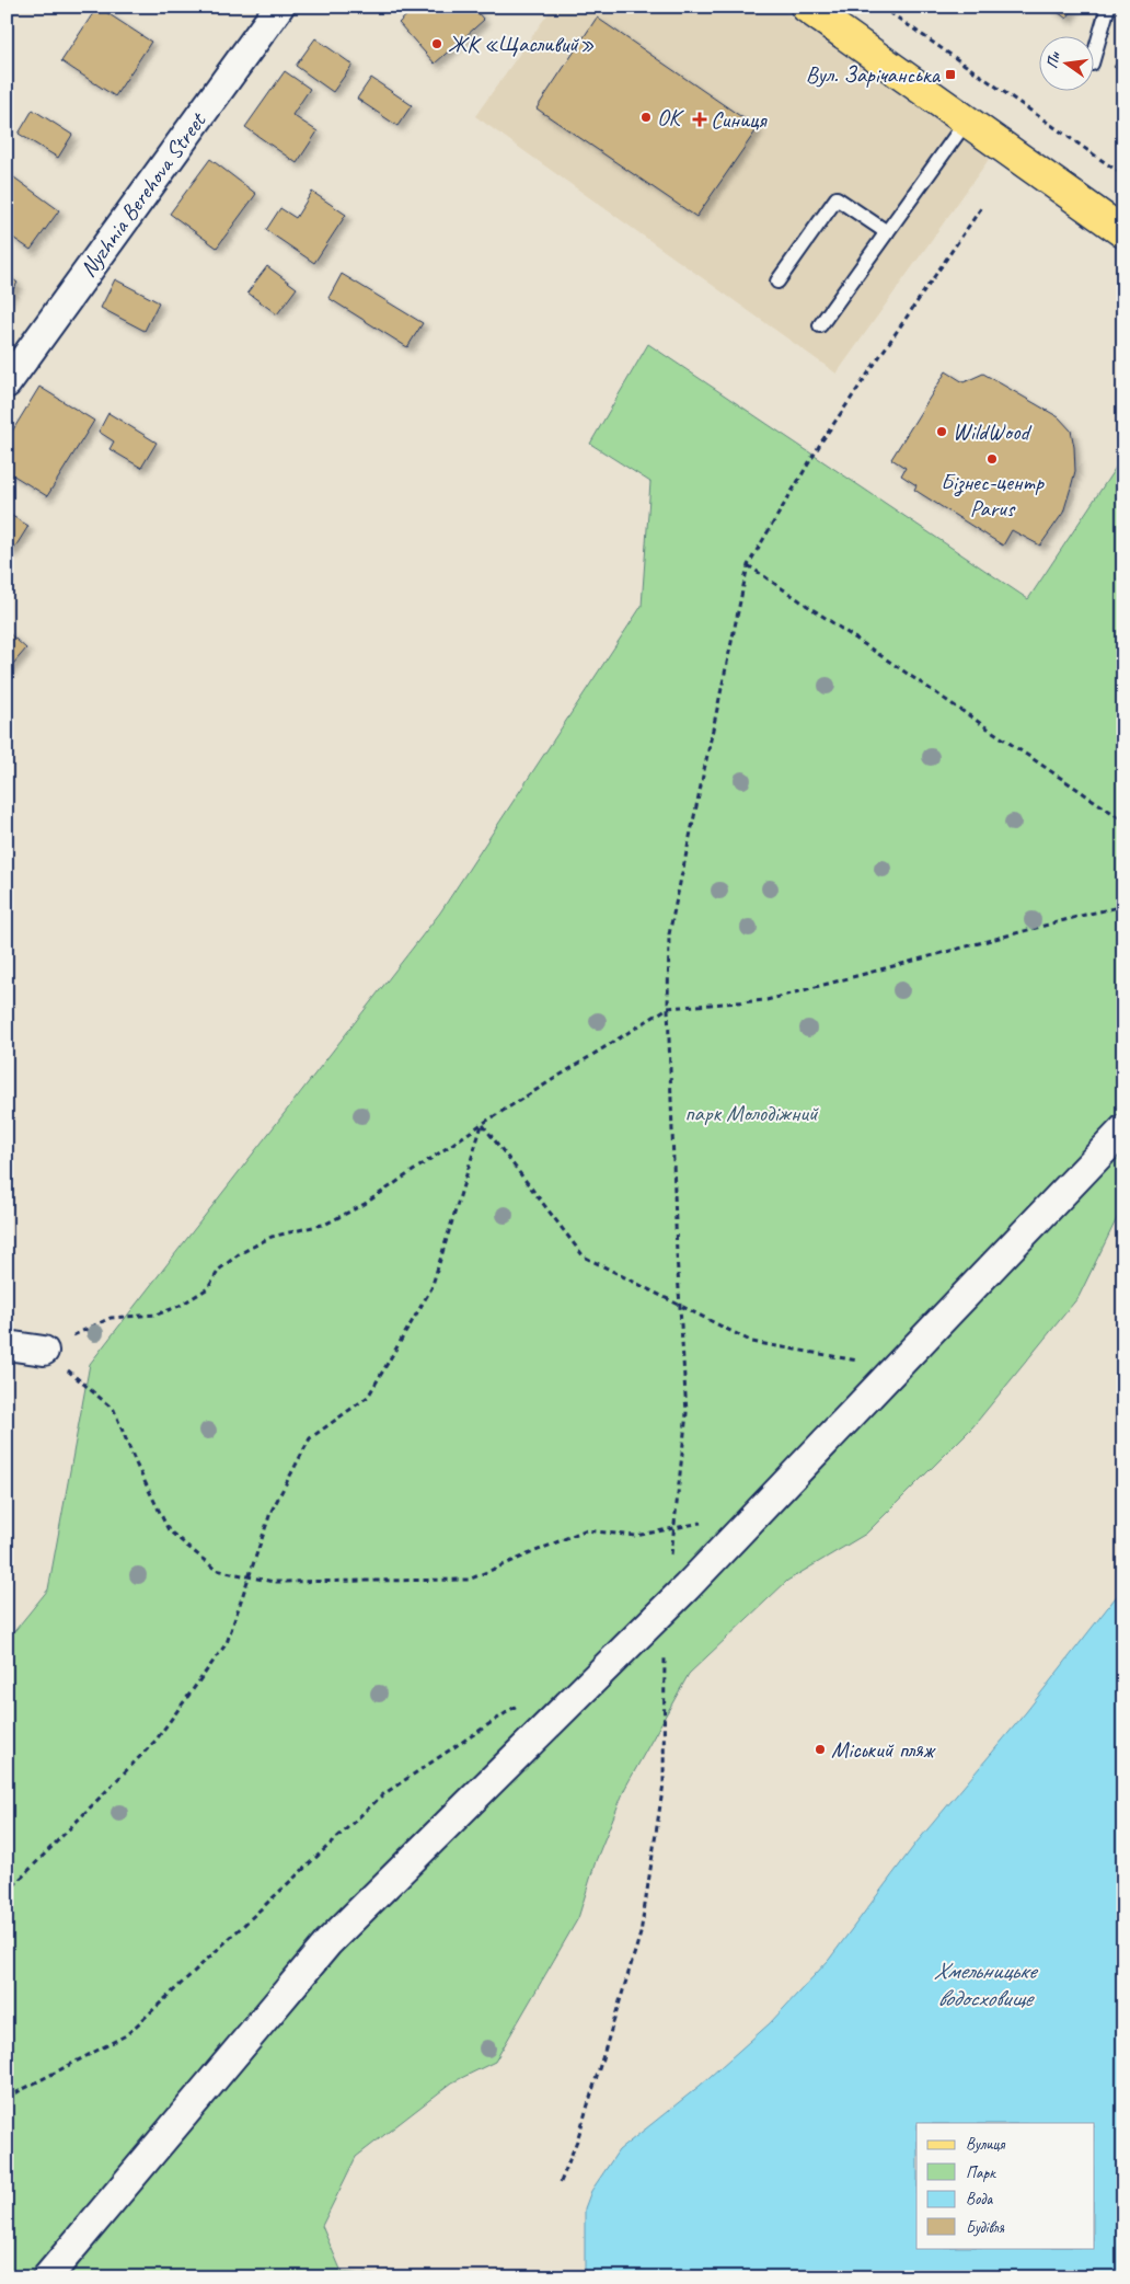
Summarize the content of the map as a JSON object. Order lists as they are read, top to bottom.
{
  "streets": {
    "street": ["Nyzhnia Berehova Street"]
  },
  "water": ["Хмельницьке водосховище"],
  "parks": ["парк Молодіжний"],
  "places": {
    "other": [
      "ЖК «Щасливий»",
      "OK",
      "WildWood",
      "Бізнес-центр Parus",
      "Міський пляж"
    ],
    "transit": ["Вул. Зарічанська"],
    "health": ["Синиця"]
  },
  "legend": [
    "Вулиця",
    "Парк",
    "Вода",
    "Будівля"
  ],
  "north": "left"
}
